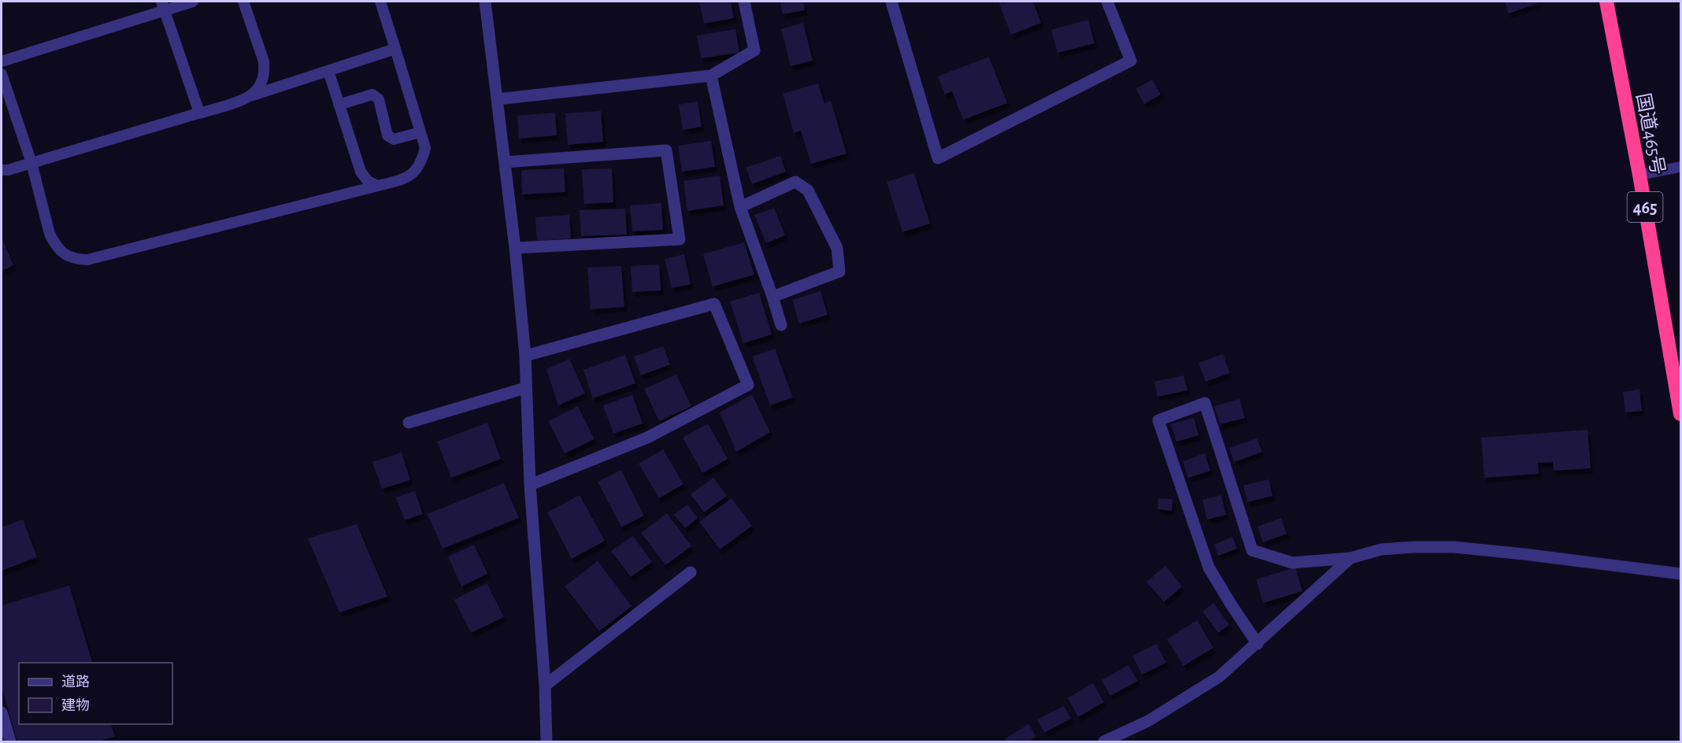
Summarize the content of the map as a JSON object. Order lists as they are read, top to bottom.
{
  "streets": {
    "highway": ["国道465号", "465"]
  },
  "legend": ["道路", "建物"]
}
